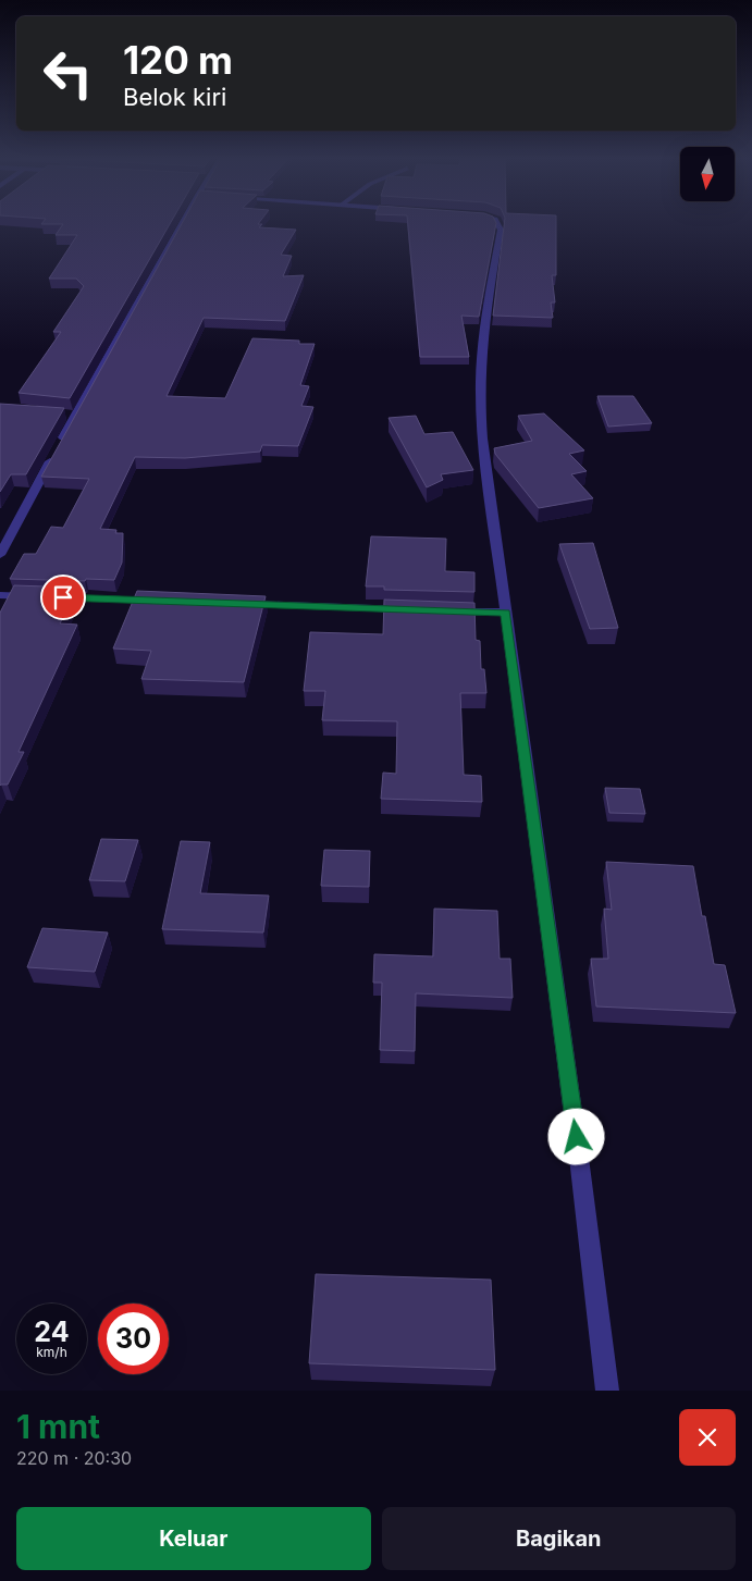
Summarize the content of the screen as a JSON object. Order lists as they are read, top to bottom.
{
  "north": "bottom",
  "page": {
    "turn": ["120 m", "Belok kiri"],
    "speed": "24 km/h",
    "limit": "30",
    "heading": ["1 mnt", "220 m · 20:30"],
    "buttons": ["Keluar", "Bagikan"]
  }
}
